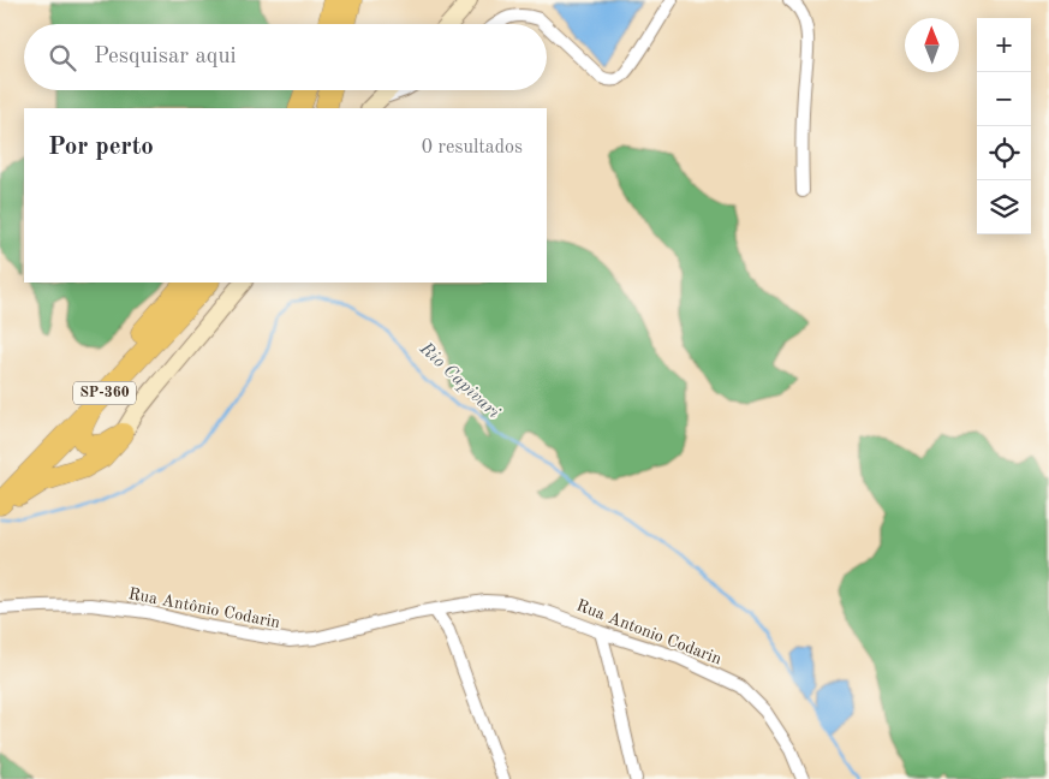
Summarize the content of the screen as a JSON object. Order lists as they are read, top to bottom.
{
  "streets": {
    "highway": ["SP-360"],
    "street": ["Rua Antônio Codarin", "Rua Antonio Codarin"]
  },
  "crossings": [
    ["Rua Antônio Codarin", "Rua Antonio Codarin"]
  ],
  "water": ["Rio Capivari"],
  "north": "top",
  "page": {
    "map_buttons": ["+", "−"],
    "search": "Pesquisar aqui",
    "heading": ["Por perto", "0 resultados"]
  }
}
